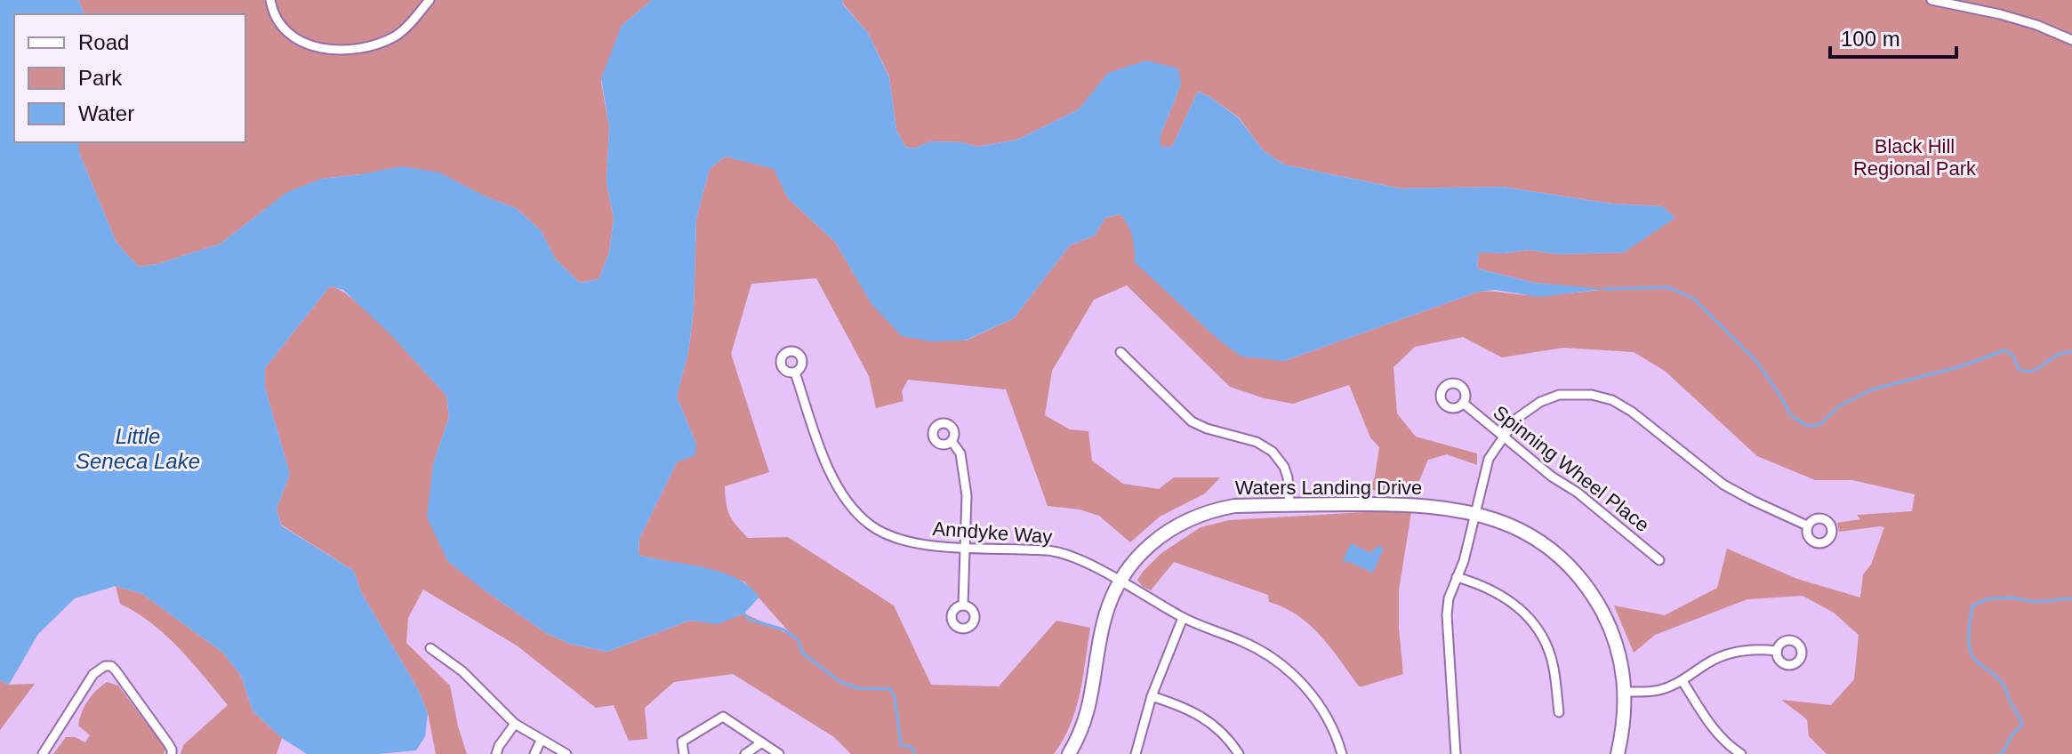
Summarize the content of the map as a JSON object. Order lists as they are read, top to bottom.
{
  "streets": {
    "street": ["Spinning Wheel Place", "Waters Landing Drive", "Anndyke Way"]
  },
  "crossings": [
    ["Waters Landing Drive", "Anndyke Way"]
  ],
  "water": ["Little Seneca Lake"],
  "parks": ["Black Hill Regional Park"],
  "legend": ["Road", "Park", "Water"],
  "scale_bar": "100 m"
}
